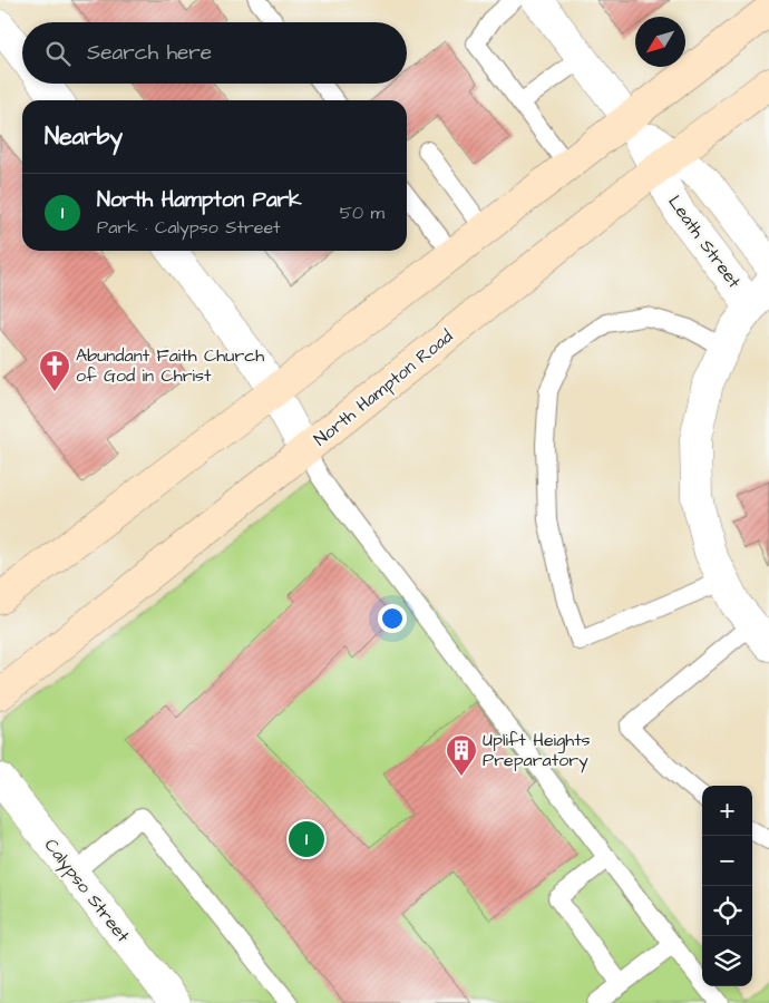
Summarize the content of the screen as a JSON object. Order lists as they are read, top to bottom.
{
  "streets": {
    "main road": ["North Hampton Road"],
    "street": ["Leath Street", "Calypso Street"]
  },
  "crossings": [
    ["Leath Street", "North Hampton Road"]
  ],
  "places": {
    "church": ["Abundant Faith Church of God in Christ"],
    "building": ["Uplift Heights Preparatory"]
  },
  "north": "bottom left",
  "page": {
    "search": "Search here",
    "heading": "Nearby",
    "list": [
      {
        "mark": "1",
        "name": "North Hampton Park",
        "note": "Park · Calypso Street",
        "value": "50 m"
      }
    ],
    "map_buttons": ["+", "−"],
    "pins": "1"
  }
}
